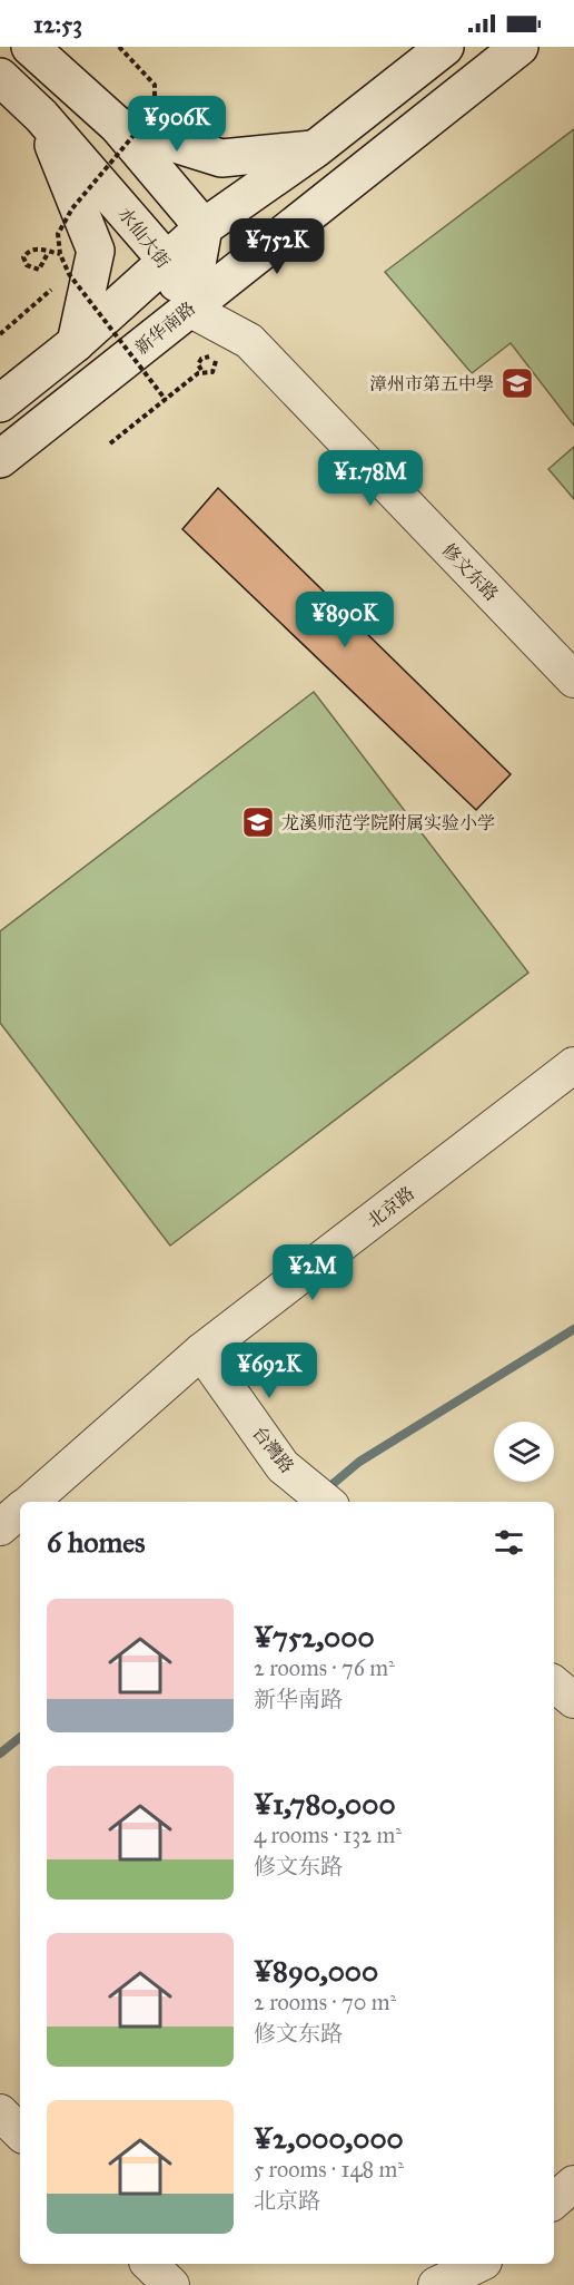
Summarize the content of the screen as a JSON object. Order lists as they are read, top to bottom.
{
  "streets": {
    "main road": ["水仙大街", "新华南路"],
    "street": ["修文东路", "北京路", "台灣路"]
  },
  "crossings": [
    ["水仙大街", "新华南路"],
    ["水仙大街", "修文东路"],
    ["新华南路", "修文东路"],
    ["北京路", "台灣路"]
  ],
  "places": {
    "school or university": ["漳州市第五中學", "龙溪师范学院附属实验小学"]
  },
  "page": {
    "status": "12:53",
    "price": [
      "¥906K",
      "¥752K",
      "¥1.78M",
      "¥890K",
      "¥2M",
      "¥692K"
    ],
    "heading": "6 homes",
    "list": [
      {
        "name": "¥752,000",
        "note": "2 rooms · 76 m² · 新华南路"
      },
      {
        "name": "¥1,780,000",
        "note": "4 rooms · 132 m² · 修文东路"
      },
      {
        "name": "¥890,000",
        "note": "2 rooms · 70 m² · 修文东路"
      },
      {
        "name": "¥2,000,000",
        "note": "5 rooms · 148 m² · 北京路"
      }
    ]
  }
}
